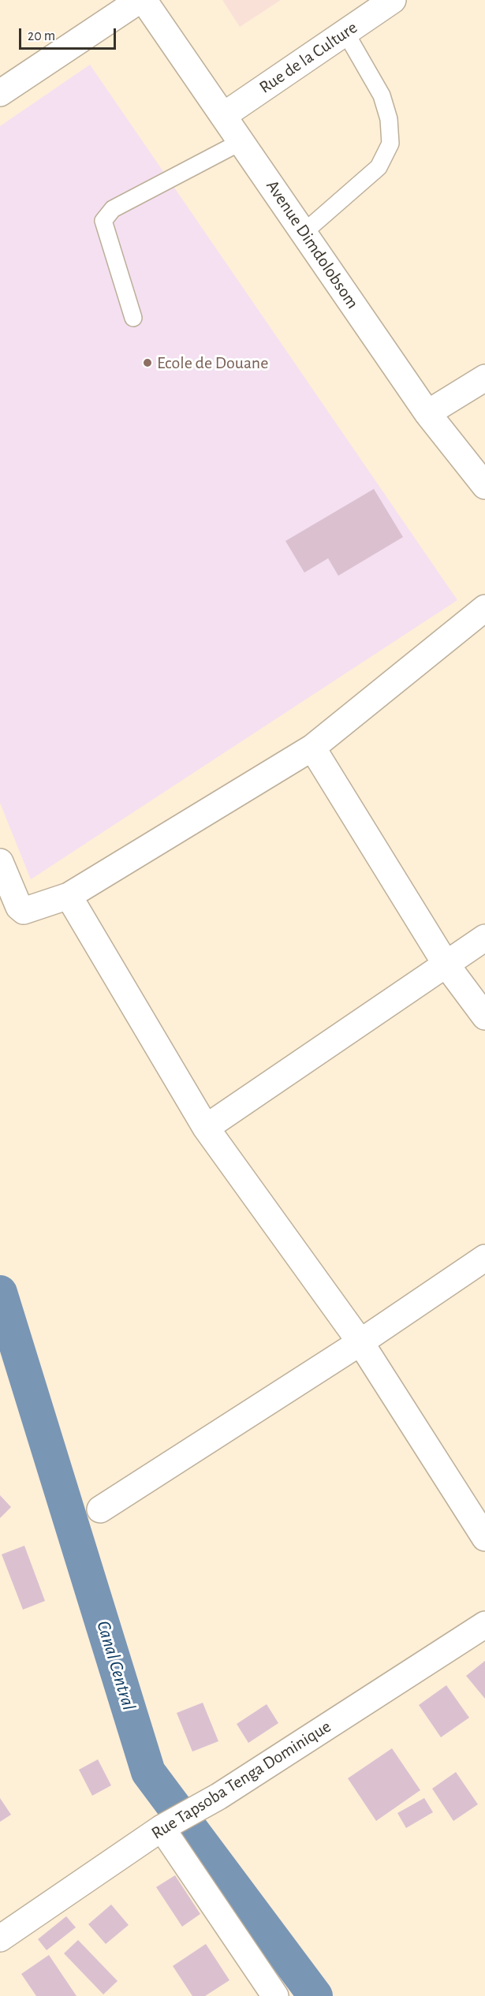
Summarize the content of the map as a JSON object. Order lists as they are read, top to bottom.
{
  "streets": {
    "street": ["Rue de la Culture", "Avenue Dimdolobsom", "Rue Tapsoba Tenga Dominique"]
  },
  "crossings": [
    ["Rue de la Culture", "Avenue Dimdolobsom"]
  ],
  "water": ["Canal Central"],
  "places": ["Ecole de Douane"],
  "scale_bar": "20 m"
}
